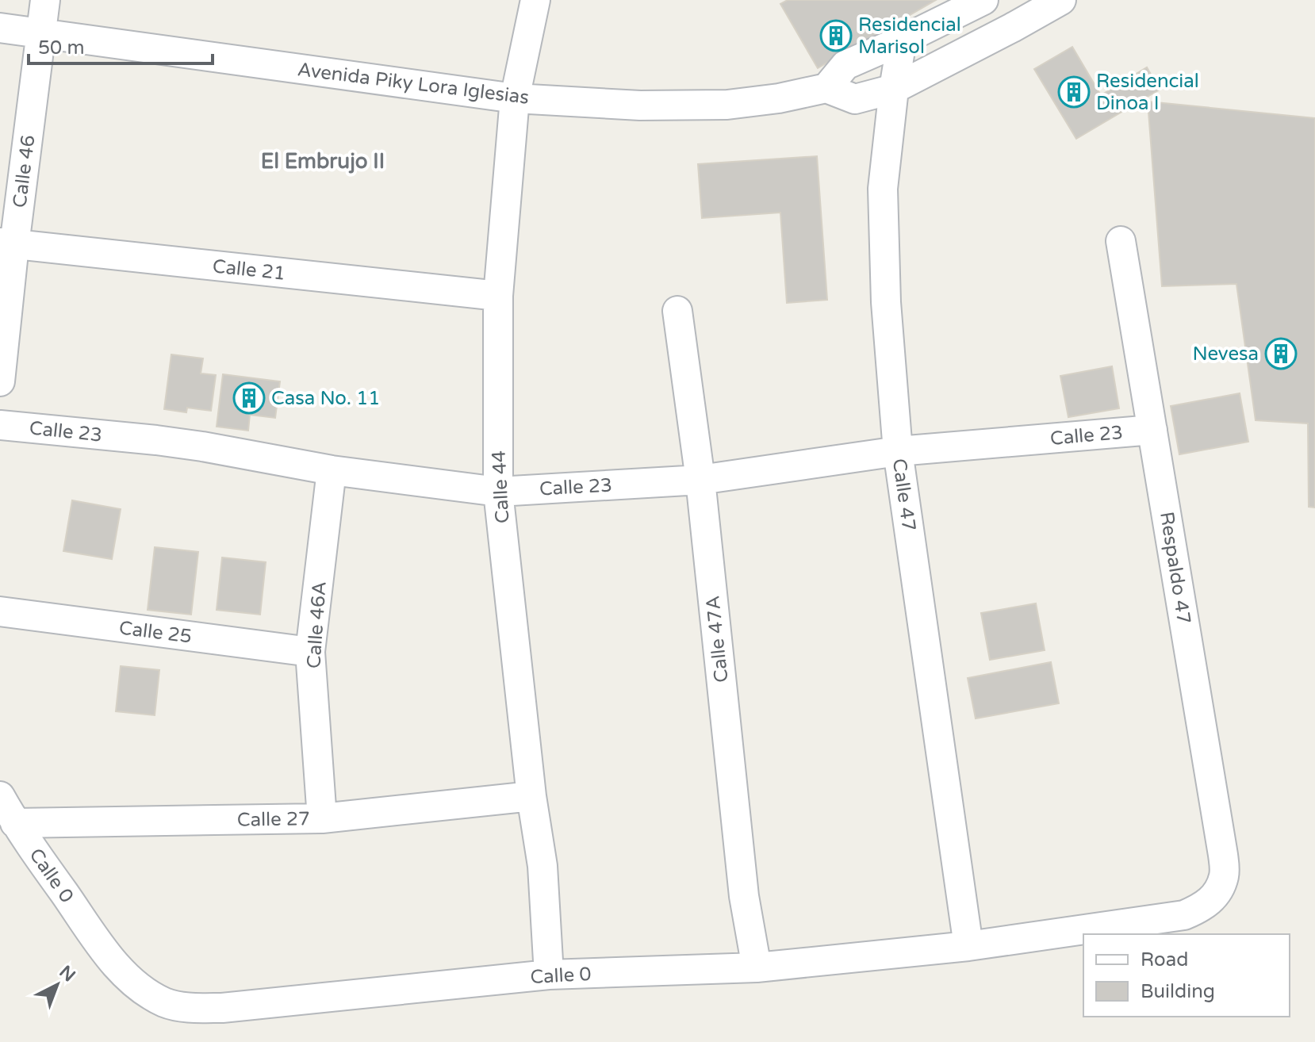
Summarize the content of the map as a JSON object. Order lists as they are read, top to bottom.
{
  "streets": {
    "street": [
      "Avenida Piky Lora Iglesias",
      "Calle 46",
      "Calle 21",
      "Calle 23",
      "Calle 44",
      "Calle 47",
      "Respaldo 47",
      "Calle 46A",
      "Calle 25",
      "Calle 47A",
      "Calle 27",
      "Calle 0"
    ]
  },
  "crossings": [
    ["Avenida Piky Lora Iglesias", "Calle 46"],
    ["Avenida Piky Lora Iglesias", "Calle 44"],
    ["Calle 46", "Calle 21"],
    ["Calle 21", "Calle 44"],
    ["Calle 23", "Calle 44"],
    ["Calle 23", "Calle 47"],
    ["Calle 23", "Respaldo 47"],
    ["Calle 23", "Calle 46A"],
    ["Calle 23", "Calle 47A"],
    ["Calle 44", "Calle 27"],
    ["Calle 44", "Calle 0"],
    ["Calle 47", "Calle 0"],
    ["Respaldo 47", "Calle 0"],
    ["Calle 46A", "Calle 25"],
    ["Calle 46A", "Calle 27"],
    ["Calle 47A", "Calle 0"],
    ["Calle 27", "Calle 0"]
  ],
  "districts": ["El Embrujo II"],
  "places": {
    "building": [
      "Residencial Marisol",
      "Residencial Dinoa I",
      "Nevesa",
      "Casa No. 11"
    ]
  },
  "legend": ["Road", "Building"],
  "scale_bar": "50 m",
  "north": "top right"
}
